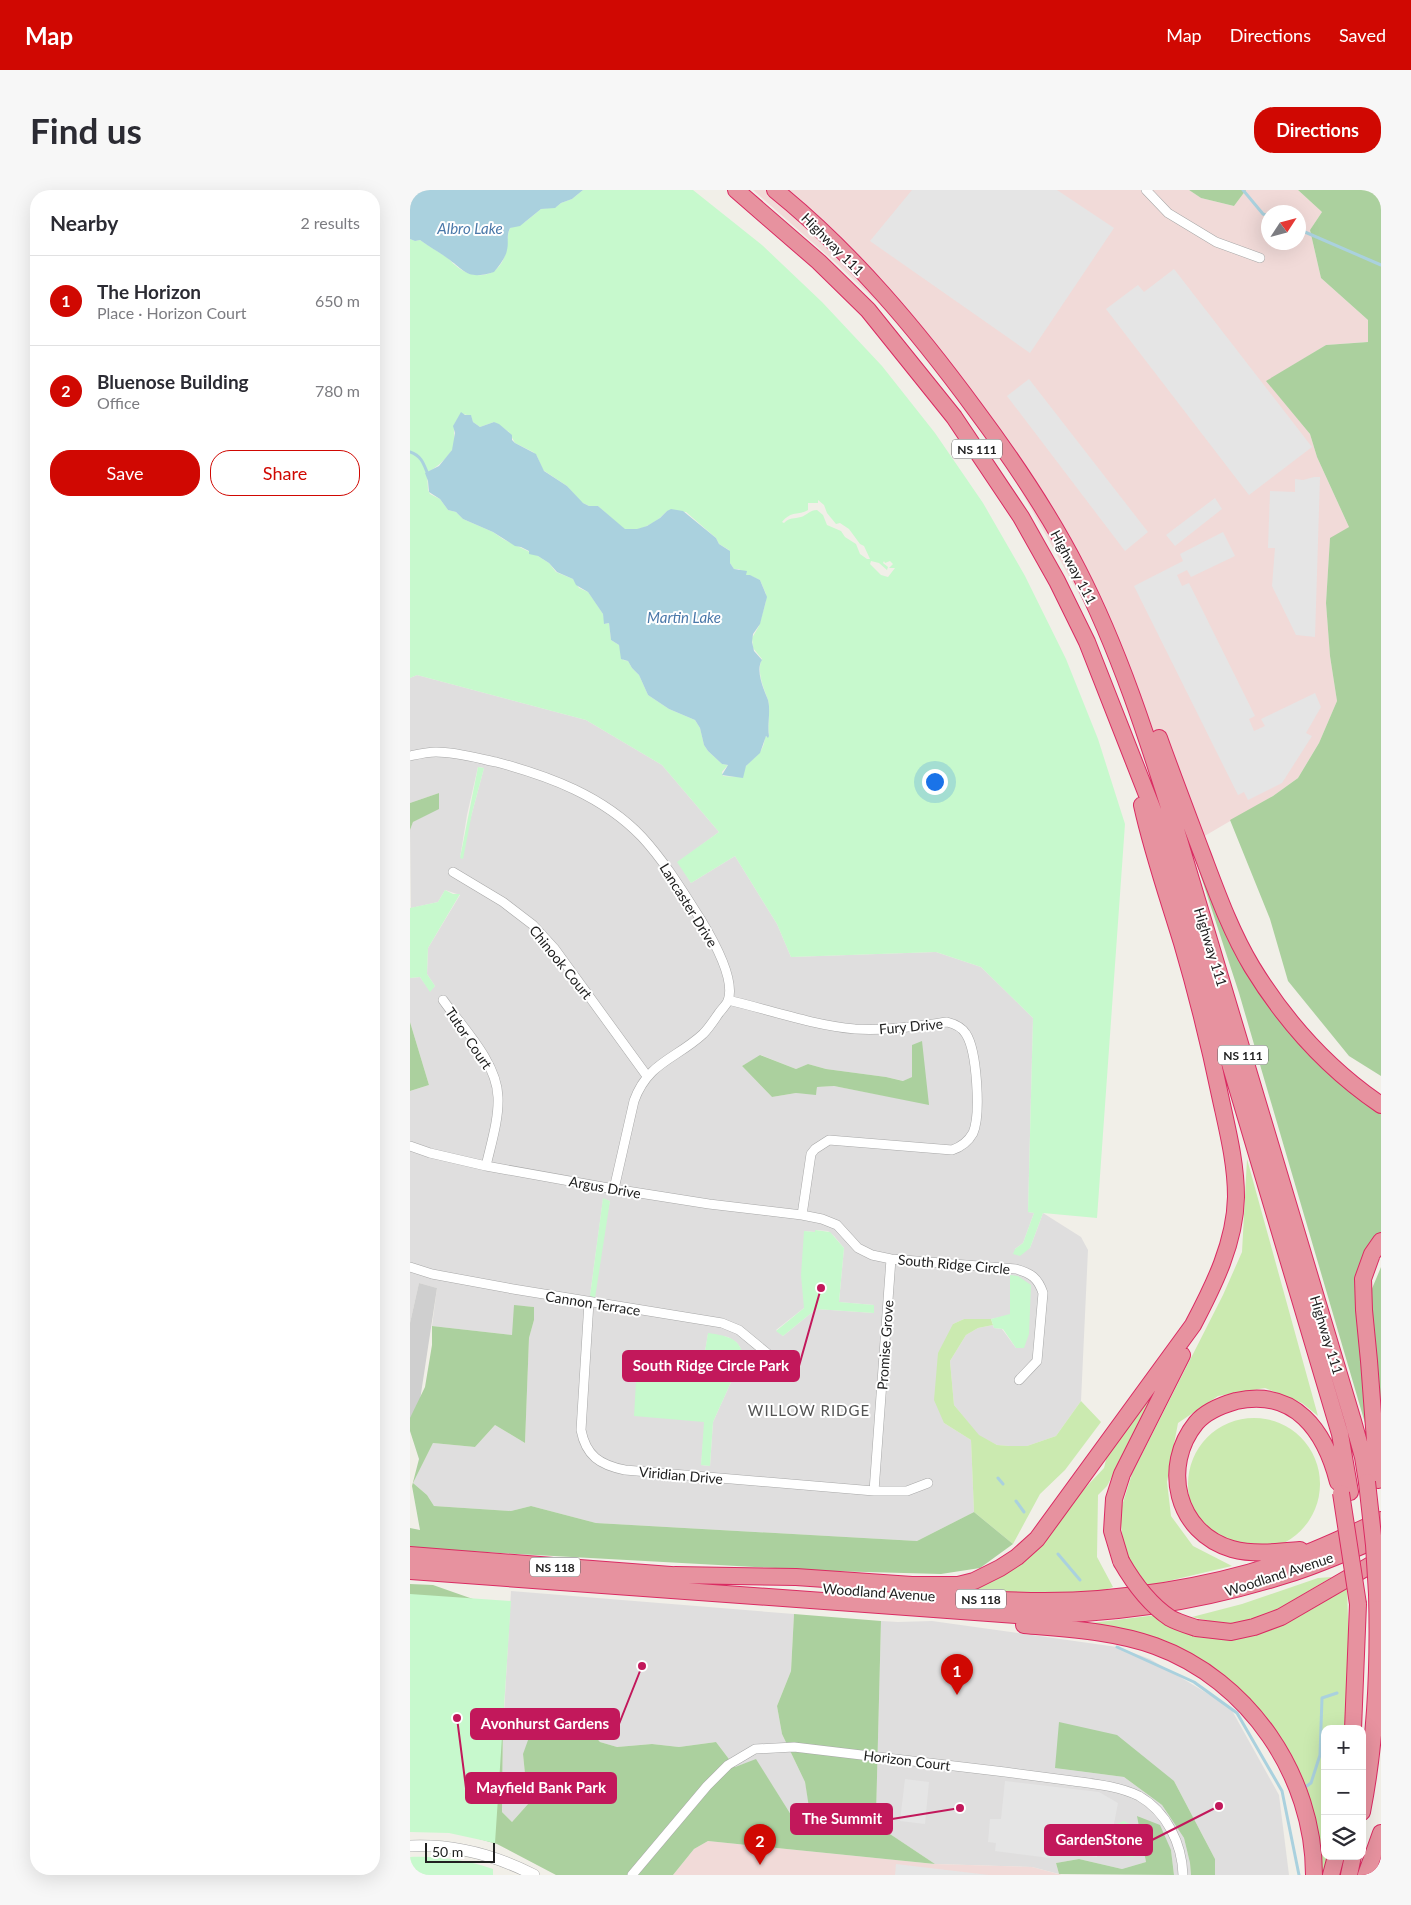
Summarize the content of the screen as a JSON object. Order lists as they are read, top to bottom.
{
  "streets": {
    "highway": [
      "Highway 111",
      "NS 111",
      "NS 118",
      "Woodland Avenue"
    ],
    "street": [
      "Lancaster Drive",
      "Chinook Court",
      "Fury Drive",
      "Tutor Court",
      "Argus Drive",
      "South Ridge Circle",
      "Cannon Terrace",
      "Promise Grove",
      "Viridian Drive",
      "Horizon Court"
    ]
  },
  "crossings": [
    ["Lancaster Drive", "Fury Drive"],
    ["Fury Drive", "Argus Drive"],
    ["Fury Drive", "South Ridge Circle"],
    ["Tutor Court", "Argus Drive"],
    ["Argus Drive", "South Ridge Circle"],
    ["South Ridge Circle", "Promise Grove"],
    ["Cannon Terrace", "Viridian Drive"],
    ["Promise Grove", "Viridian Drive"]
  ],
  "districts": ["WILLOW RIDGE"],
  "water": ["Albro Lake", "Martin Lake"],
  "places": [
    "South Ridge Circle Park",
    "Avonhurst Gardens",
    "Mayfield Bank Park",
    "GardenStone",
    "The Summit"
  ],
  "scale_bar": "50 m",
  "north": "top right",
  "page": {
    "header": "Map",
    "nav": ["Map", "Directions", "Saved"],
    "buttons": [
      "Directions",
      ["Save", "Share"]
    ],
    "title": "Find us",
    "heading": ["Nearby", "2 results"],
    "list": [
      {
        "mark": "1",
        "name": "The Horizon",
        "note": "Place · Horizon Court",
        "value": "650 m"
      },
      {
        "mark": "2",
        "name": "Bluenose Building",
        "note": "Office",
        "value": "780 m"
      }
    ],
    "pins": ["1", "2"],
    "map_buttons": ["+", "−"],
    "scale": "50 m"
  }
}
